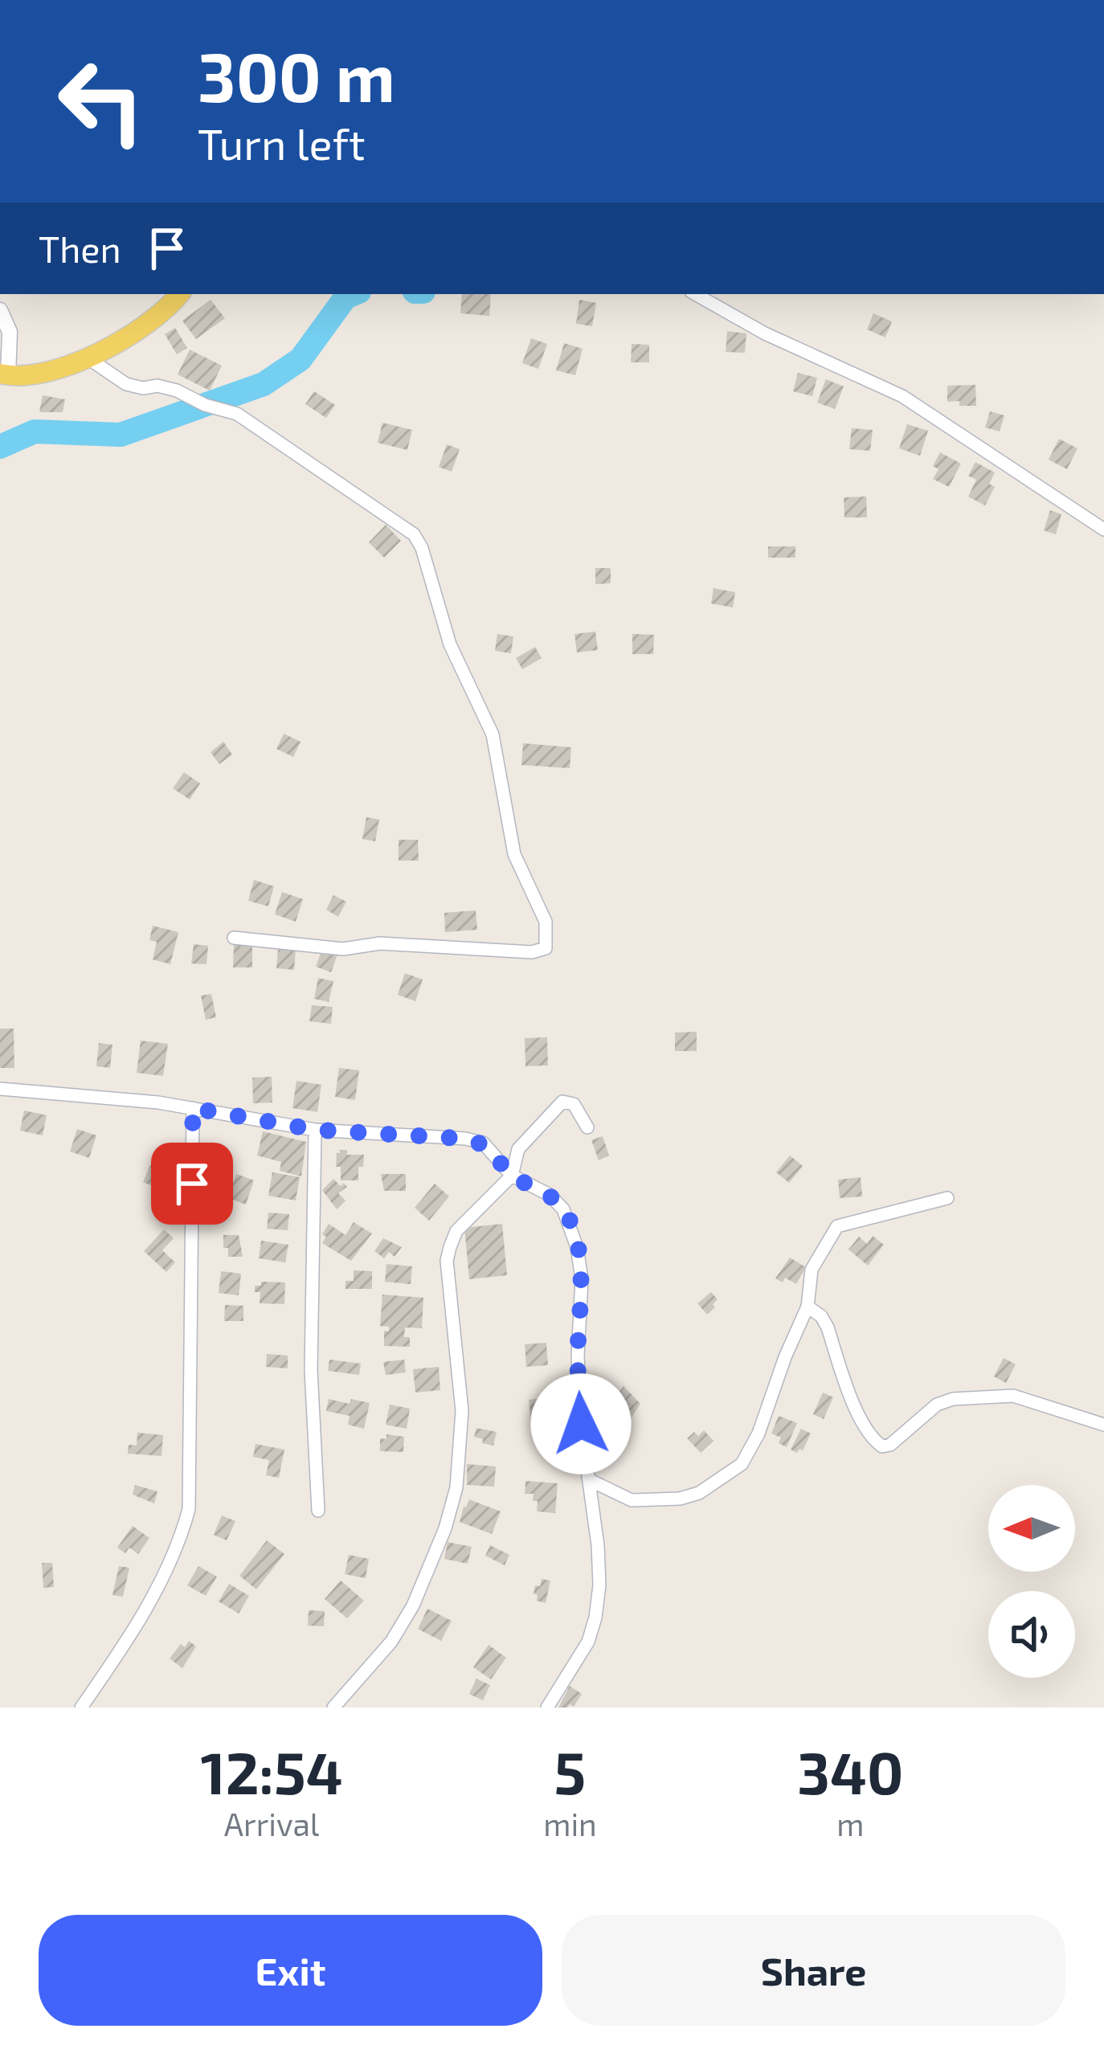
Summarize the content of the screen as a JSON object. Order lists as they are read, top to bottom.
{
  "north": "left",
  "page": {
    "turn": ["300 m", "Turn left"],
    "then": "Then",
    "eta": [
      "12:54",
      "Arrival",
      "5",
      "min",
      "340",
      "m"
    ],
    "buttons": ["Exit", "Share"]
  }
}
